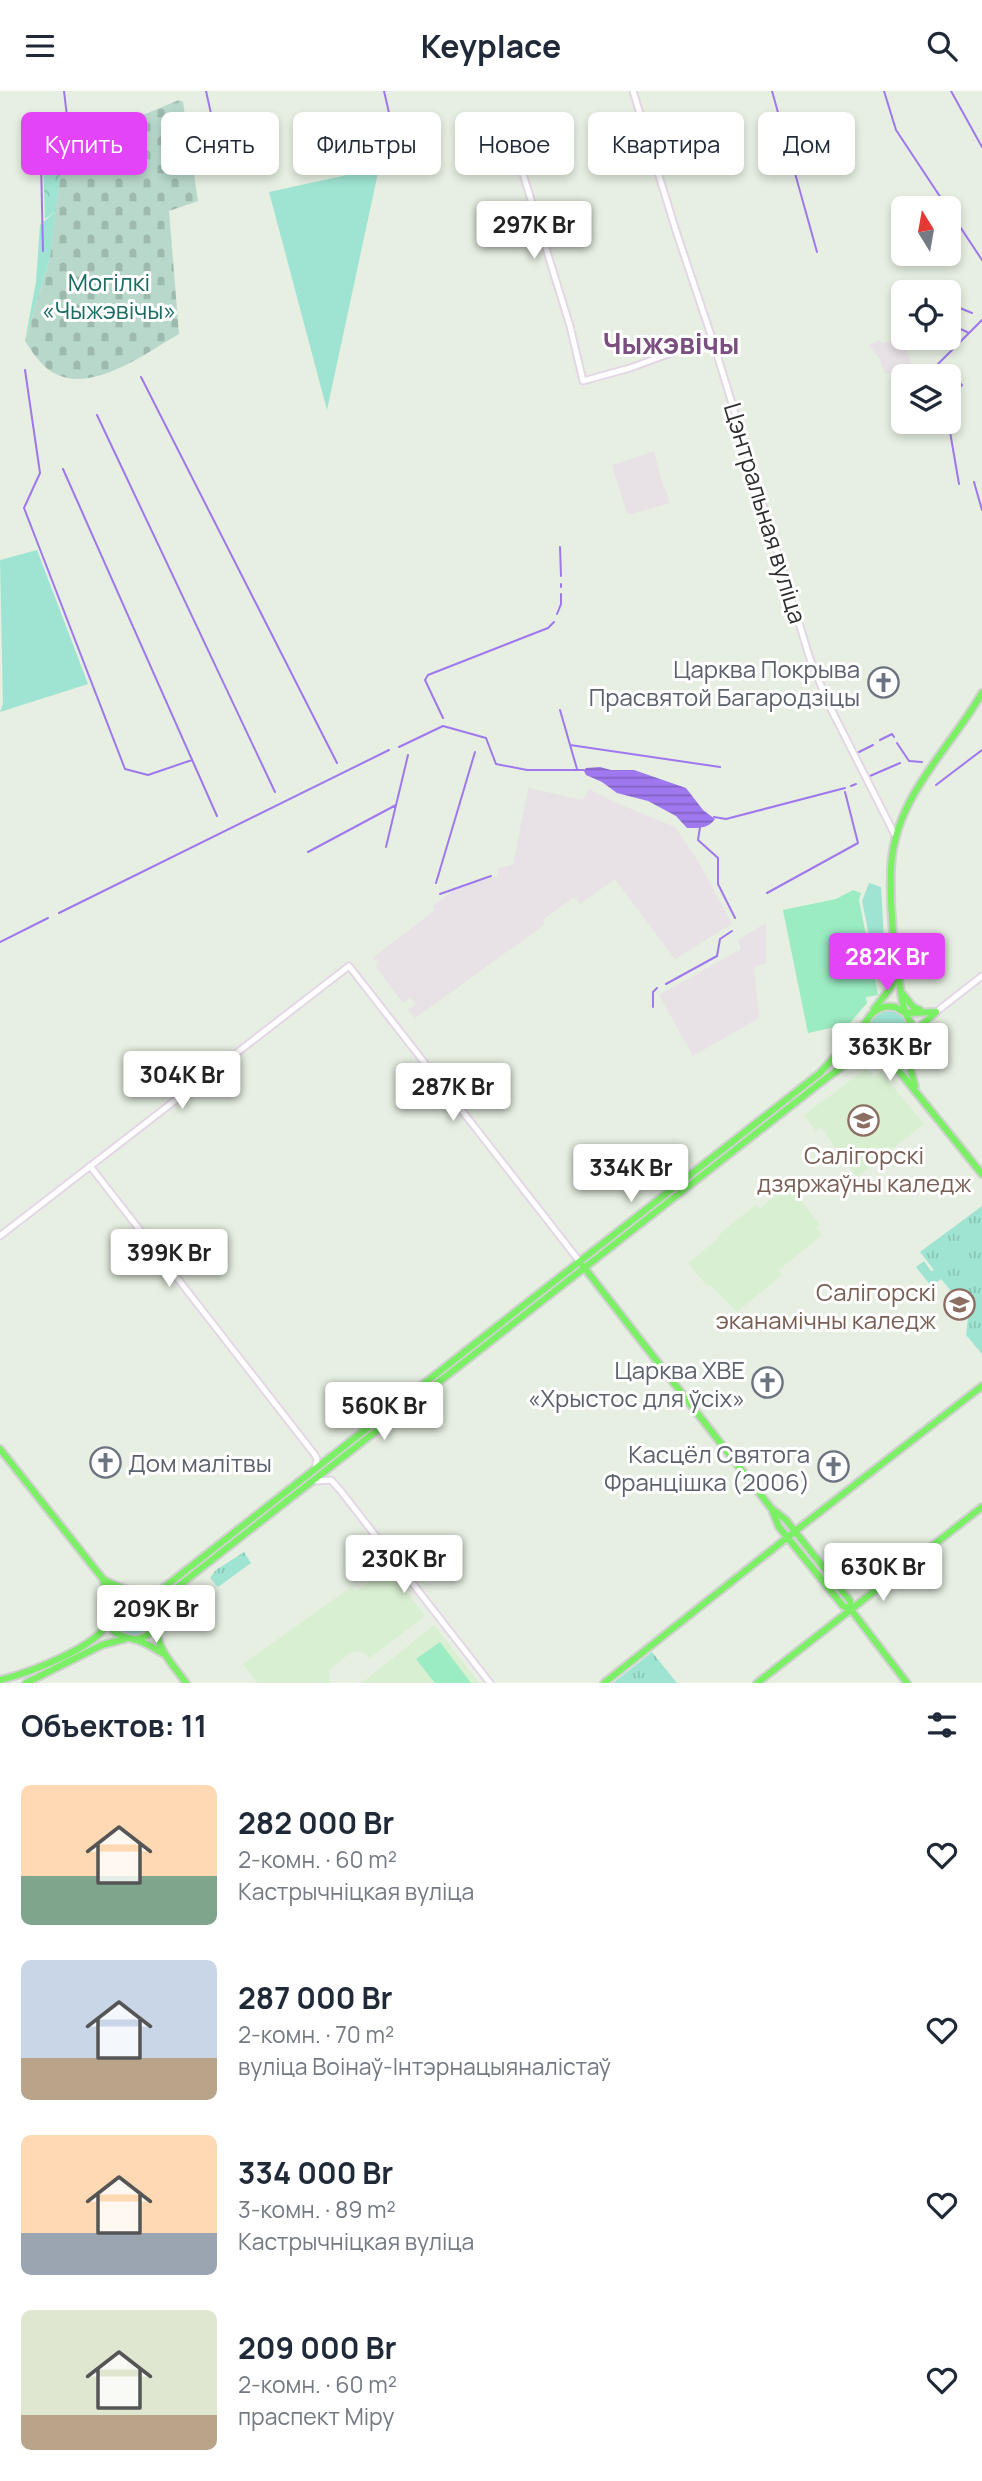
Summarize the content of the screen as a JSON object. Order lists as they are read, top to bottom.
{
  "streets": {
    "street": ["Цэнтральная вуліца"]
  },
  "districts": ["Чыжэвічы"],
  "parks": ["Могілкі «Чыжэвічы»"],
  "places": {
    "church": [
      "Царква Покрыва Прасвятой Багародзіцы",
      "Царква ХВЕ «Хрыстос для ўсіх»",
      "Дом малітвы",
      "Касцёл Святога Францішка (2006)"
    ],
    "school or university": ["Салігорскі дзяржаўны каледж", "Салігорскі эканамічны каледж"]
  },
  "north": "top",
  "page": {
    "header": "Keyplace",
    "chip": [
      "Купить",
      "Снять",
      "Фильтры",
      "Новое",
      "Квартира",
      "Дом"
    ],
    "price": [
      "297K Br",
      "282K Br",
      "363K Br",
      "304K Br",
      "287K Br",
      "334K Br",
      "399K Br",
      "560K Br",
      "230K Br",
      "630K Br",
      "209K Br"
    ],
    "heading": "Объектов: 11",
    "list": [
      {
        "name": "282 000 Br",
        "note": "2-комн. · 60 m² · Кастрычніцкая вуліца"
      },
      {
        "name": "287 000 Br",
        "note": "2-комн. · 70 m² · вуліца Воінаў-Інтэрнацыяналістаў"
      },
      {
        "name": "334 000 Br",
        "note": "3-комн. · 89 m² · Кастрычніцкая вуліца"
      },
      {
        "name": "209 000 Br",
        "note": "2-комн. · 60 m² · праспект Міру"
      }
    ]
  }
}
